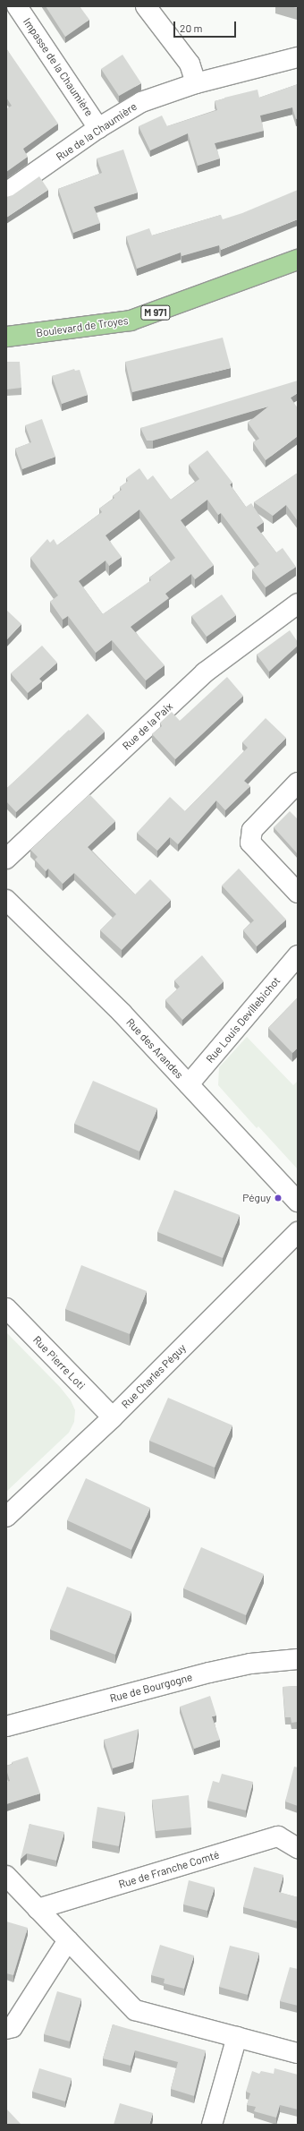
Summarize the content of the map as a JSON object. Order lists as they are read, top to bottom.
{
  "streets": {
    "main road": ["M 971", "Boulevard de Troyes"],
    "street": [
      "Impasse de la Chaumière",
      "Rue de la Chaumière",
      "Rue de la Paix",
      "Rue Louis Devillebichot",
      "Rue des Arandes",
      "Rue Pierre Loti",
      "Rue Charles Péguy",
      "Rue de Bourgogne",
      "Rue de Franche Comté"
    ]
  },
  "crossings": [
    ["Impasse de la Chaumière", "Rue de la Chaumière"],
    ["Rue Louis Devillebichot", "Rue des Arandes"],
    ["Rue Pierre Loti", "Rue Charles Péguy"]
  ],
  "places": ["Péguy"],
  "scale_bar": "20 m"
}
